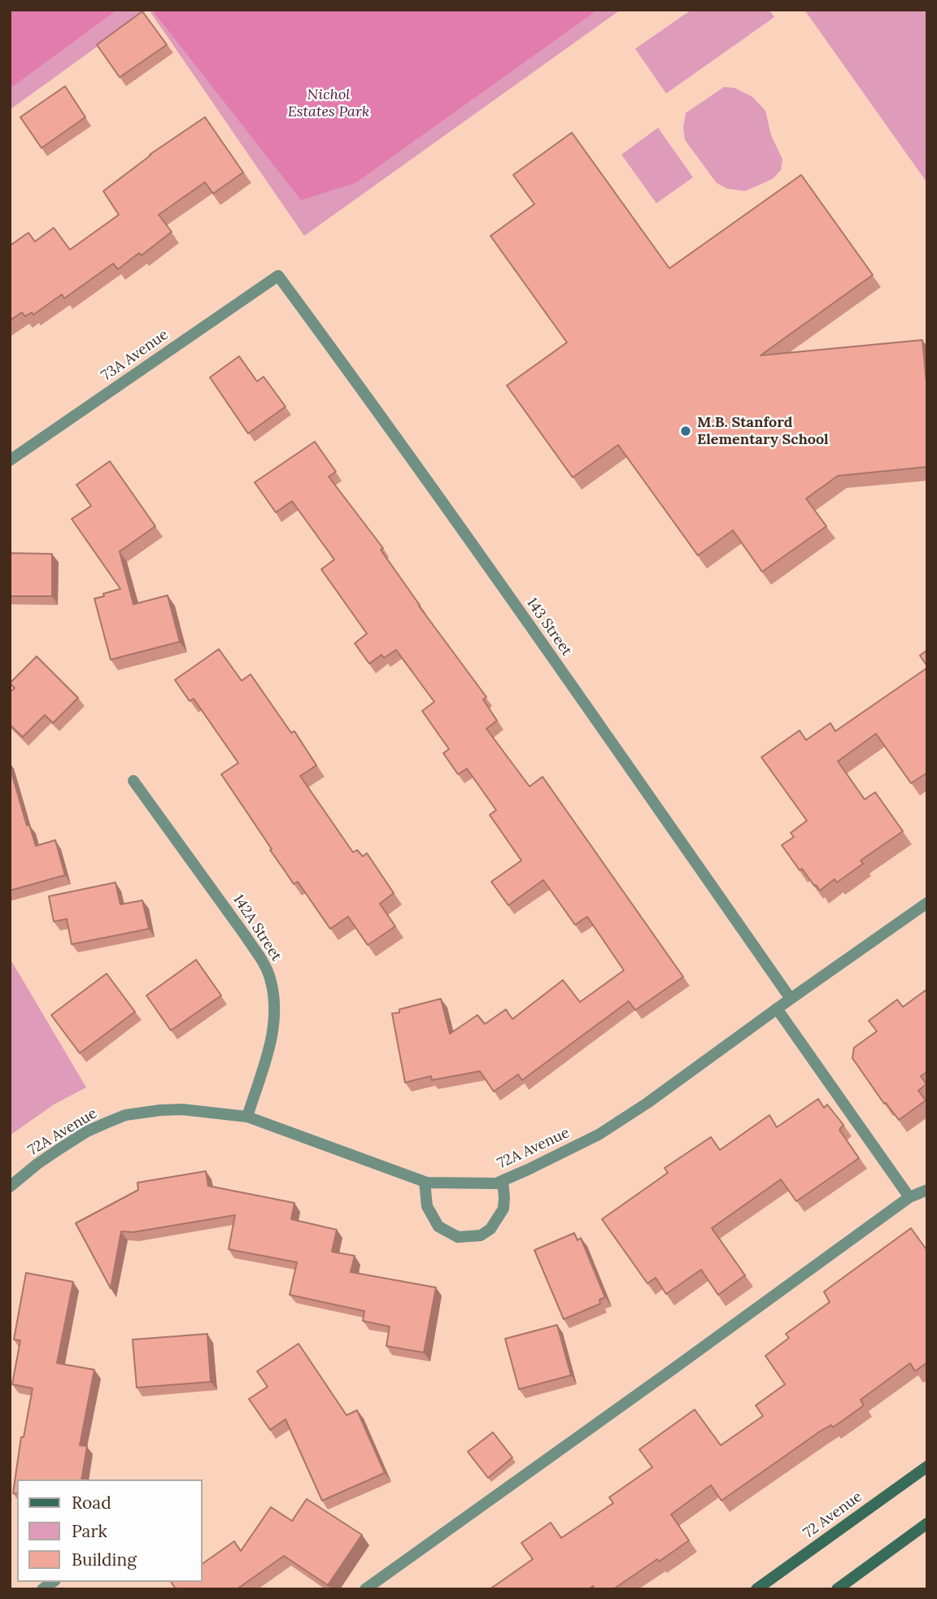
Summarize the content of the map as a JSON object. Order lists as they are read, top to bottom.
{
  "streets": {
    "main road": ["72 Avenue"],
    "street": [
      "73A Avenue",
      "143 Street",
      "142A Street",
      "72A Avenue"
    ]
  },
  "crossings": [
    ["73A Avenue", "143 Street"],
    ["143 Street", "72A Avenue"],
    ["142A Street", "72A Avenue"]
  ],
  "parks": ["Nichol Estates Park"],
  "places": ["M.B. Stanford Elementary School"],
  "legend": ["Road", "Park", "Building"]
}
